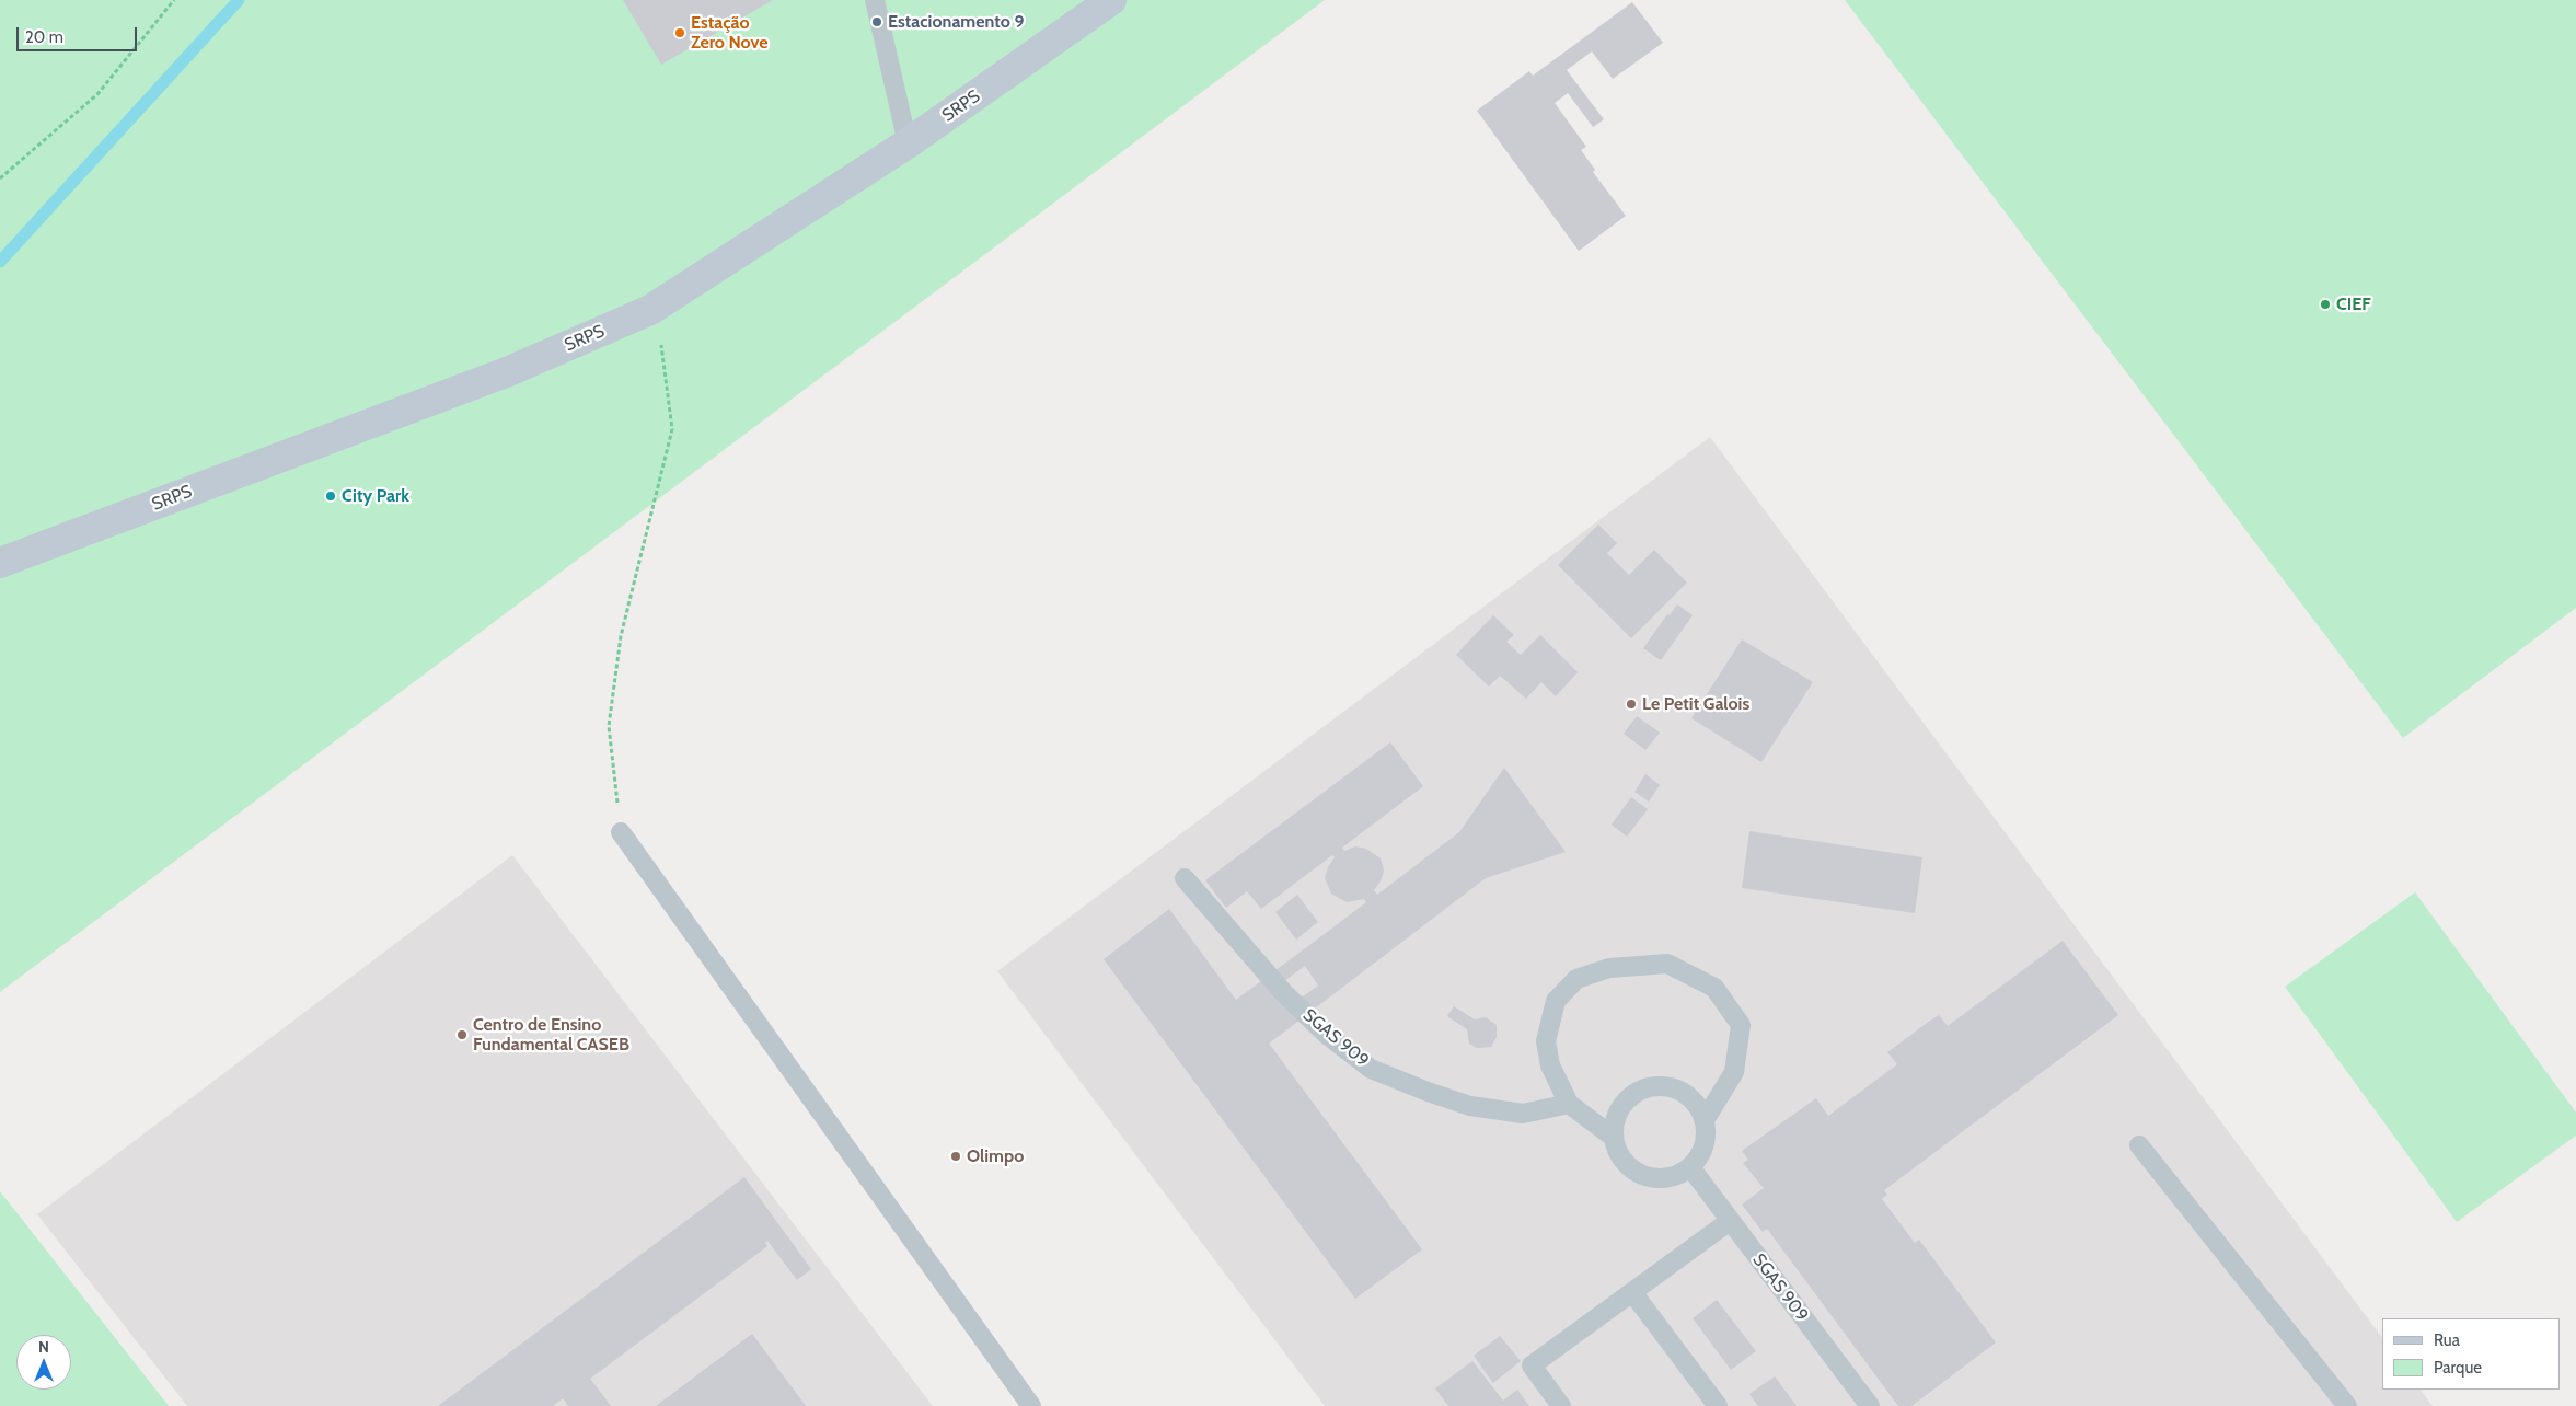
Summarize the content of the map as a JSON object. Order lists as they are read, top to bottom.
{
  "streets": {
    "main road": ["SRPS"],
    "lane": ["SGAS 909"]
  },
  "places": [
    "Estacionamento 9",
    "Estação Zero Nove",
    "CIEF",
    "City Park",
    "Le Petit Galois",
    "Centro de Ensino Fundamental CASEB",
    "Olimpo"
  ],
  "legend": ["Rua", "Parque"],
  "scale_bar": "20 m",
  "north": "top"
}
